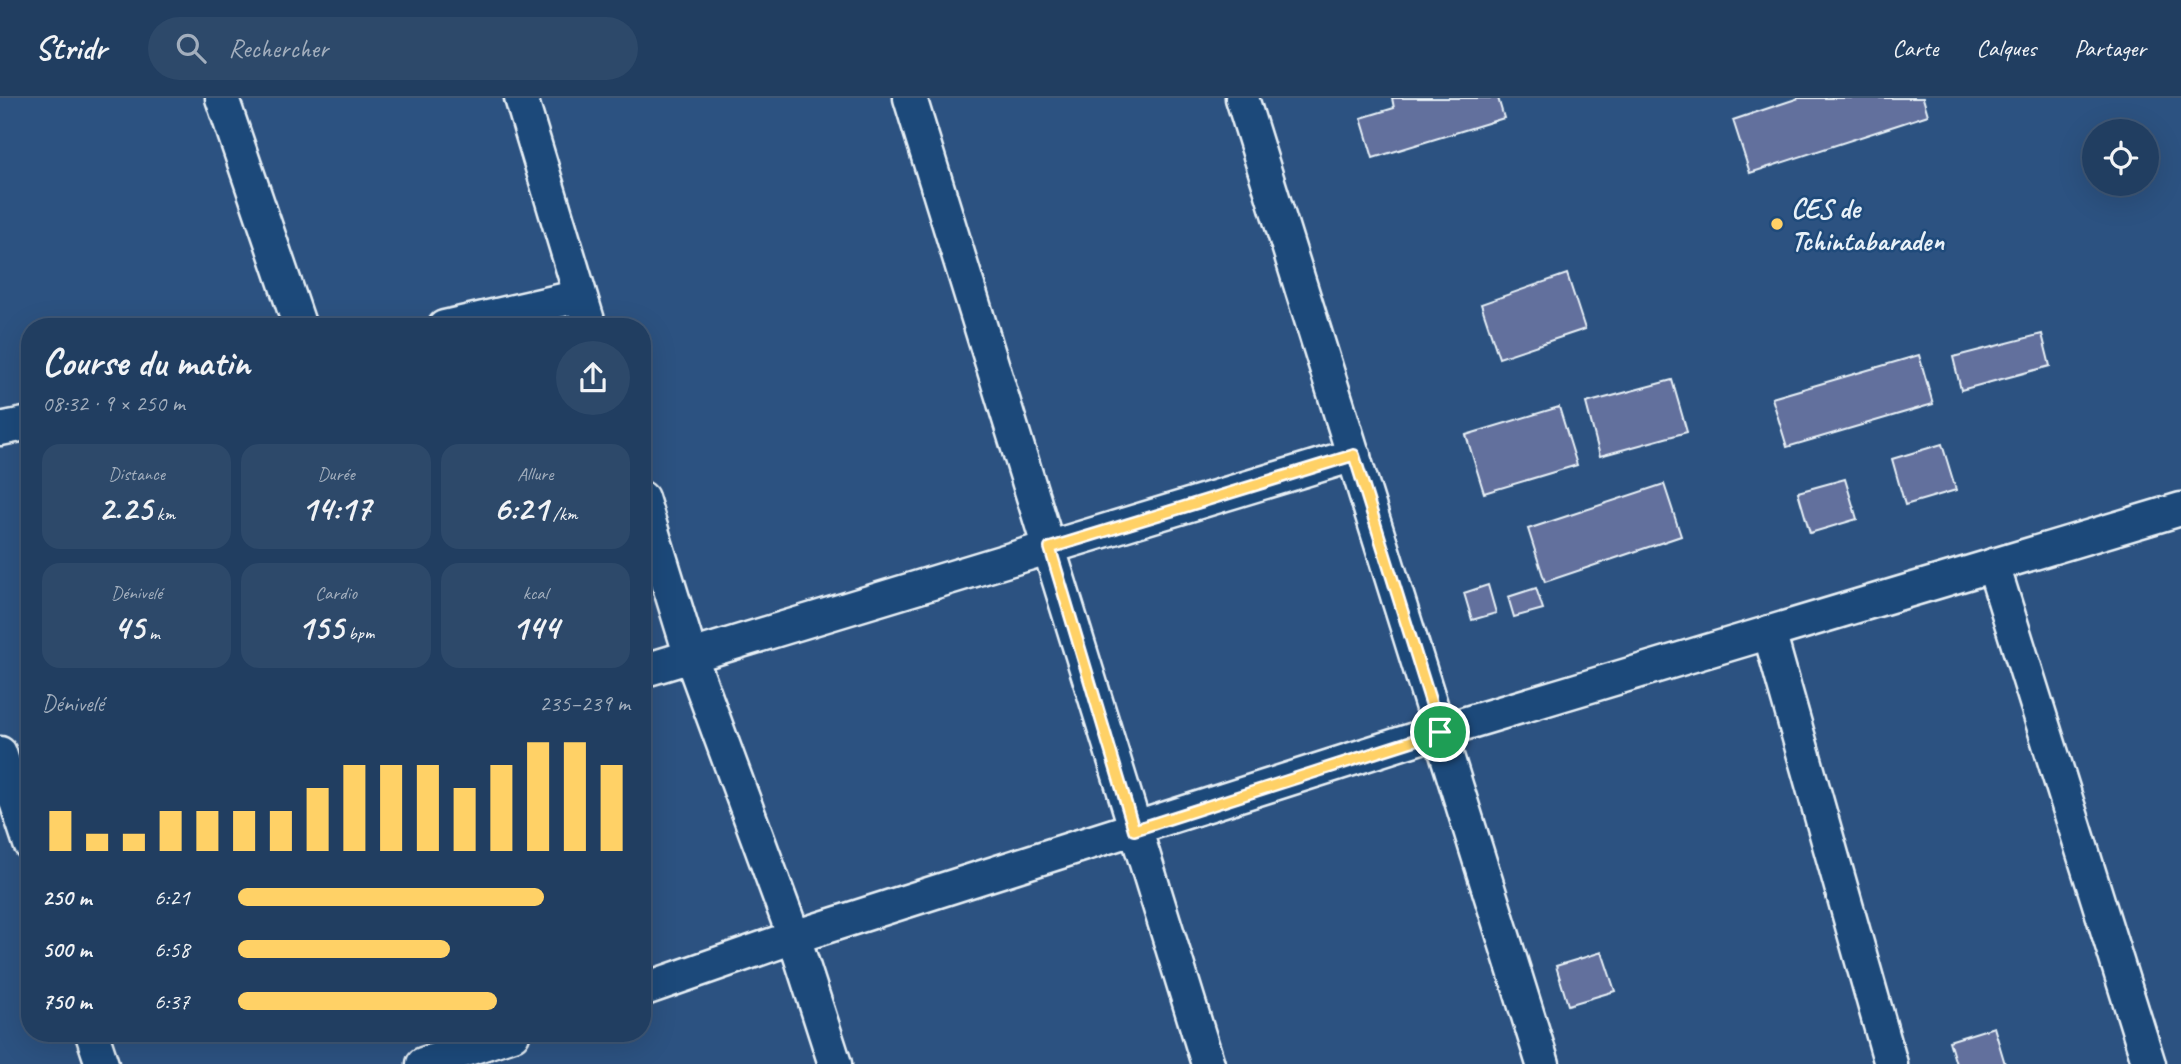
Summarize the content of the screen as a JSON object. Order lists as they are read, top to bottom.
{
  "places": ["CES de Tchintabaraden"],
  "page": {
    "header": "Stridr",
    "search": "Rechercher",
    "nav": ["Carte", "Calques", "Partager"],
    "heading": ["Course du matin", "08:32 · 9 × 250 m"],
    "stats": [
      ["Distance", "2.25 km"],
      ["Durée", "14:17"],
      ["Allure", "6:21 /km"],
      ["Dénivelé", "45 m"],
      ["Cardio", "155 bpm"],
      ["kcal", "144"]
    ],
    "chart": ["Dénivelé", "235–239 m"],
    "list": [
      {
        "name": "250 m",
        "note": "6:21"
      },
      {
        "name": "500 m",
        "note": "6:58"
      },
      {
        "name": "750 m",
        "note": "6:37"
      }
    ]
  }
}
